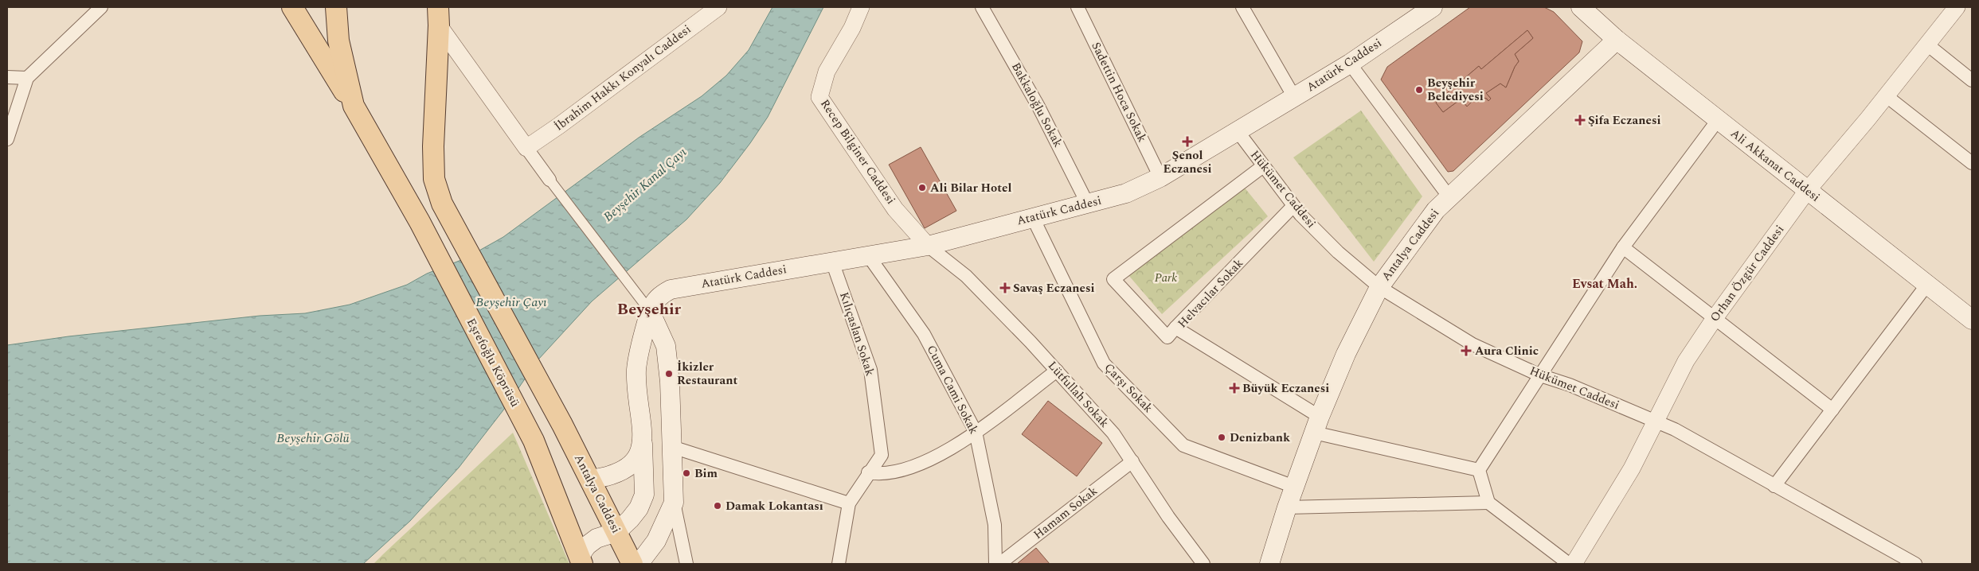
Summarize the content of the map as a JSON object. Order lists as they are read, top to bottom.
{
  "streets": {
    "main road": [
      "Atatürk Caddesi",
      "Ali Akkanat Caddesi",
      "Antalya Caddesi",
      "Eşrefoğlu Köprüsü"
    ],
    "street": [
      "İbrahim Hakkı Konyalı Caddesi",
      "Sadettin Hoca Sokak",
      "Bakkaloğlu Sokak",
      "Recep Bilginer Caddesi",
      "Hükümet Caddesi",
      "Orhan Özgür Caddesi",
      "Helvacılar Sokak",
      "Kılıçaslan Sokak",
      "Çarşı Sokak",
      "Cuma Cami Sokak",
      "Lütfullah Sokak",
      "Hamam Sokak"
    ]
  },
  "crossings": [
    ["Atatürk Caddesi", "Sadettin Hoca Sokak"],
    ["Atatürk Caddesi", "Bakkaloğlu Sokak"],
    ["Atatürk Caddesi", "Recep Bilginer Caddesi"],
    ["Atatürk Caddesi", "Hükümet Caddesi"],
    ["Atatürk Caddesi", "Antalya Caddesi"],
    ["Atatürk Caddesi", "Kılıçaslan Sokak"],
    ["Atatürk Caddesi", "Çarşı Sokak"],
    ["Atatürk Caddesi", "Cuma Cami Sokak"],
    ["Atatürk Caddesi", "Lütfullah Sokak"],
    ["Recep Bilginer Caddesi", "Lütfullah Sokak"],
    ["Ali Akkanat Caddesi", "Antalya Caddesi"],
    ["Ali Akkanat Caddesi", "Orhan Özgür Caddesi"],
    ["Hükümet Caddesi", "Antalya Caddesi"],
    ["Hükümet Caddesi", "Orhan Özgür Caddesi"],
    ["Hükümet Caddesi", "Helvacılar Sokak"],
    ["Antalya Caddesi", "Helvacılar Sokak"],
    ["Antalya Caddesi", "Çarşı Sokak"],
    ["Lütfullah Sokak", "Hamam Sokak"]
  ],
  "districts": ["Evsat Mah.", "Beyşehir"],
  "water": ["Beyşehir Kanal Çayı", "Beyşehir Çayı", "Beyşehir Gölü"],
  "parks": ["Park"],
  "places": {
    "other": [
      "Beyşehir Belediyesi",
      "Ali Bilar Hotel",
      "İkizler Restaurant",
      "Denizbank",
      "Bim",
      "Damak Lokantası"
    ],
    "health": [
      "Şifa Eczanesi",
      "Şenol Eczanesi",
      "Savaş Eczanesi",
      "Aura Clinic",
      "Büyük Eczanesi"
    ]
  }
}
